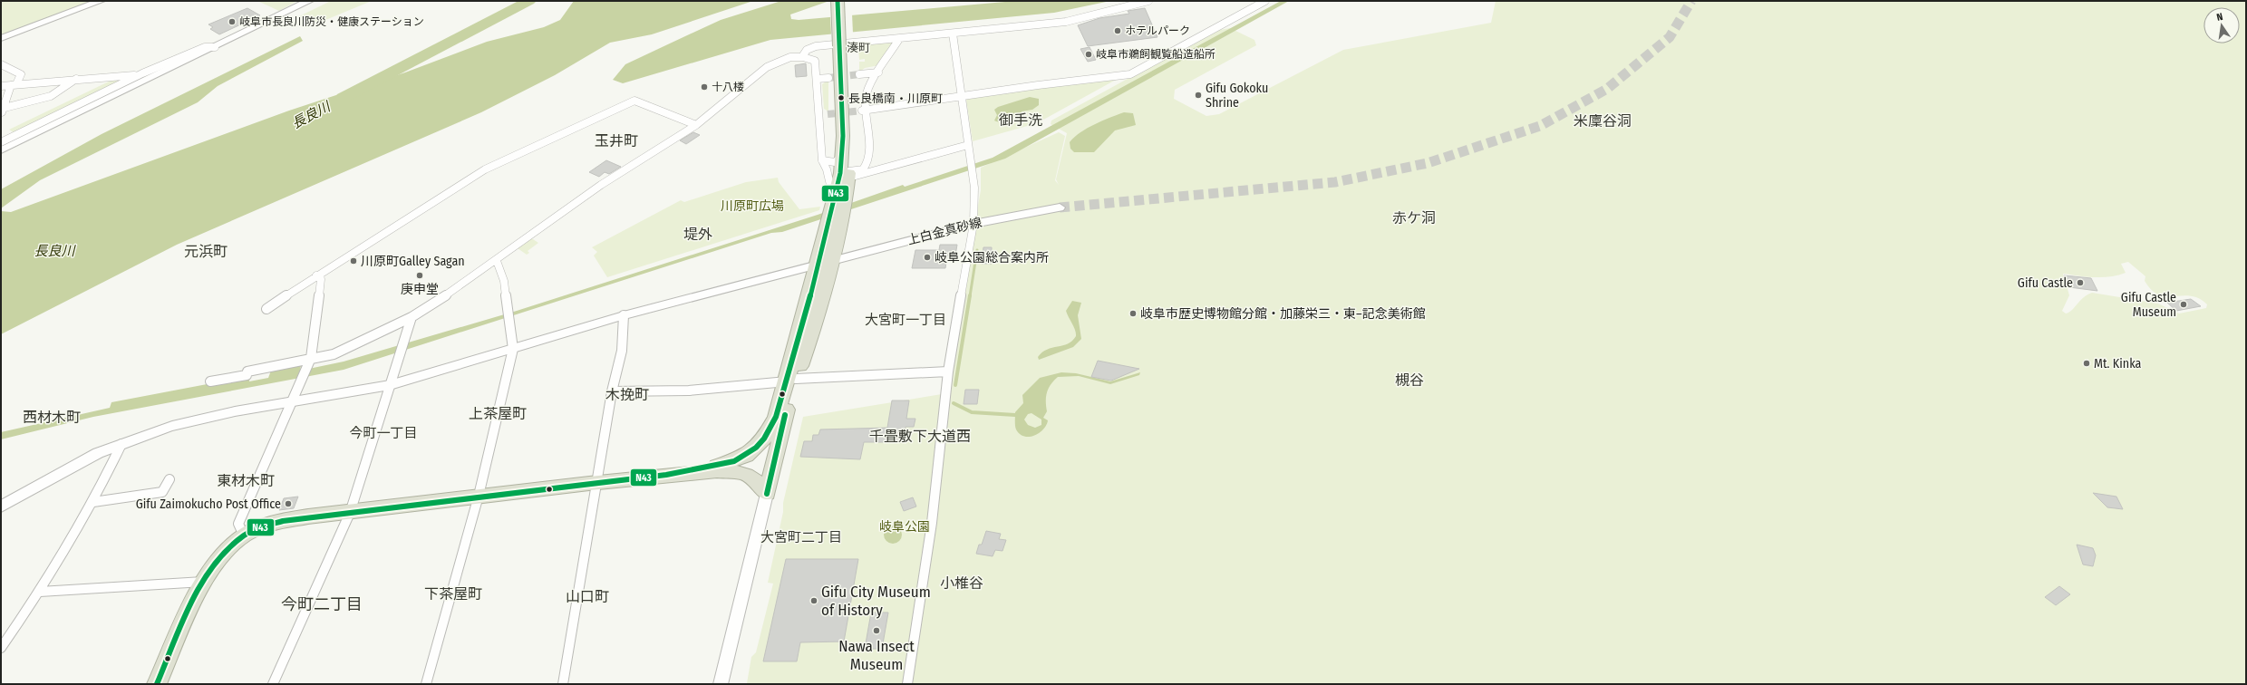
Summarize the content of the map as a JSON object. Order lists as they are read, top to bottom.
{
  "streets": {
    "street": ["上白金真砂線"]
  },
  "districts": [
    "湊町",
    "御手洗",
    "米廩谷洞",
    "玉井町",
    "赤ケ洞",
    "堤外",
    "元浜町",
    "大宮町一丁目",
    "槻谷",
    "木挽町",
    "上茶屋町",
    "西材木町",
    "今町一丁目",
    "千畳敷下大道西",
    "東材木町",
    "大宮町二丁目",
    "小椎谷",
    "下茶屋町",
    "山口町",
    "今町二丁目"
  ],
  "water": ["長良川"],
  "parks": ["川原町広場", "岐阜公園"],
  "places": [
    "岐阜市長良川防災・健康ステーション",
    "ホテルパーク",
    "岐阜市鵜飼観覧船造船所",
    "十八楼",
    "Gifu Gokoku Shrine",
    "長良橋南・川原町",
    "岐阜公園総合案内所",
    "川原町Galley Sagan",
    "庚申堂",
    "Gifu Castle",
    "Gifu Castle Museum",
    "岐阜市歴史博物館分館・加藤栄三・東―記念美術館",
    "Mt. Kinka",
    "Gifu Zaimokucho Post Office",
    "Gifu City Museum of History",
    "Nawa Insect Museum"
  ],
  "lines": ["transit line N43"],
  "north": "top"
}
